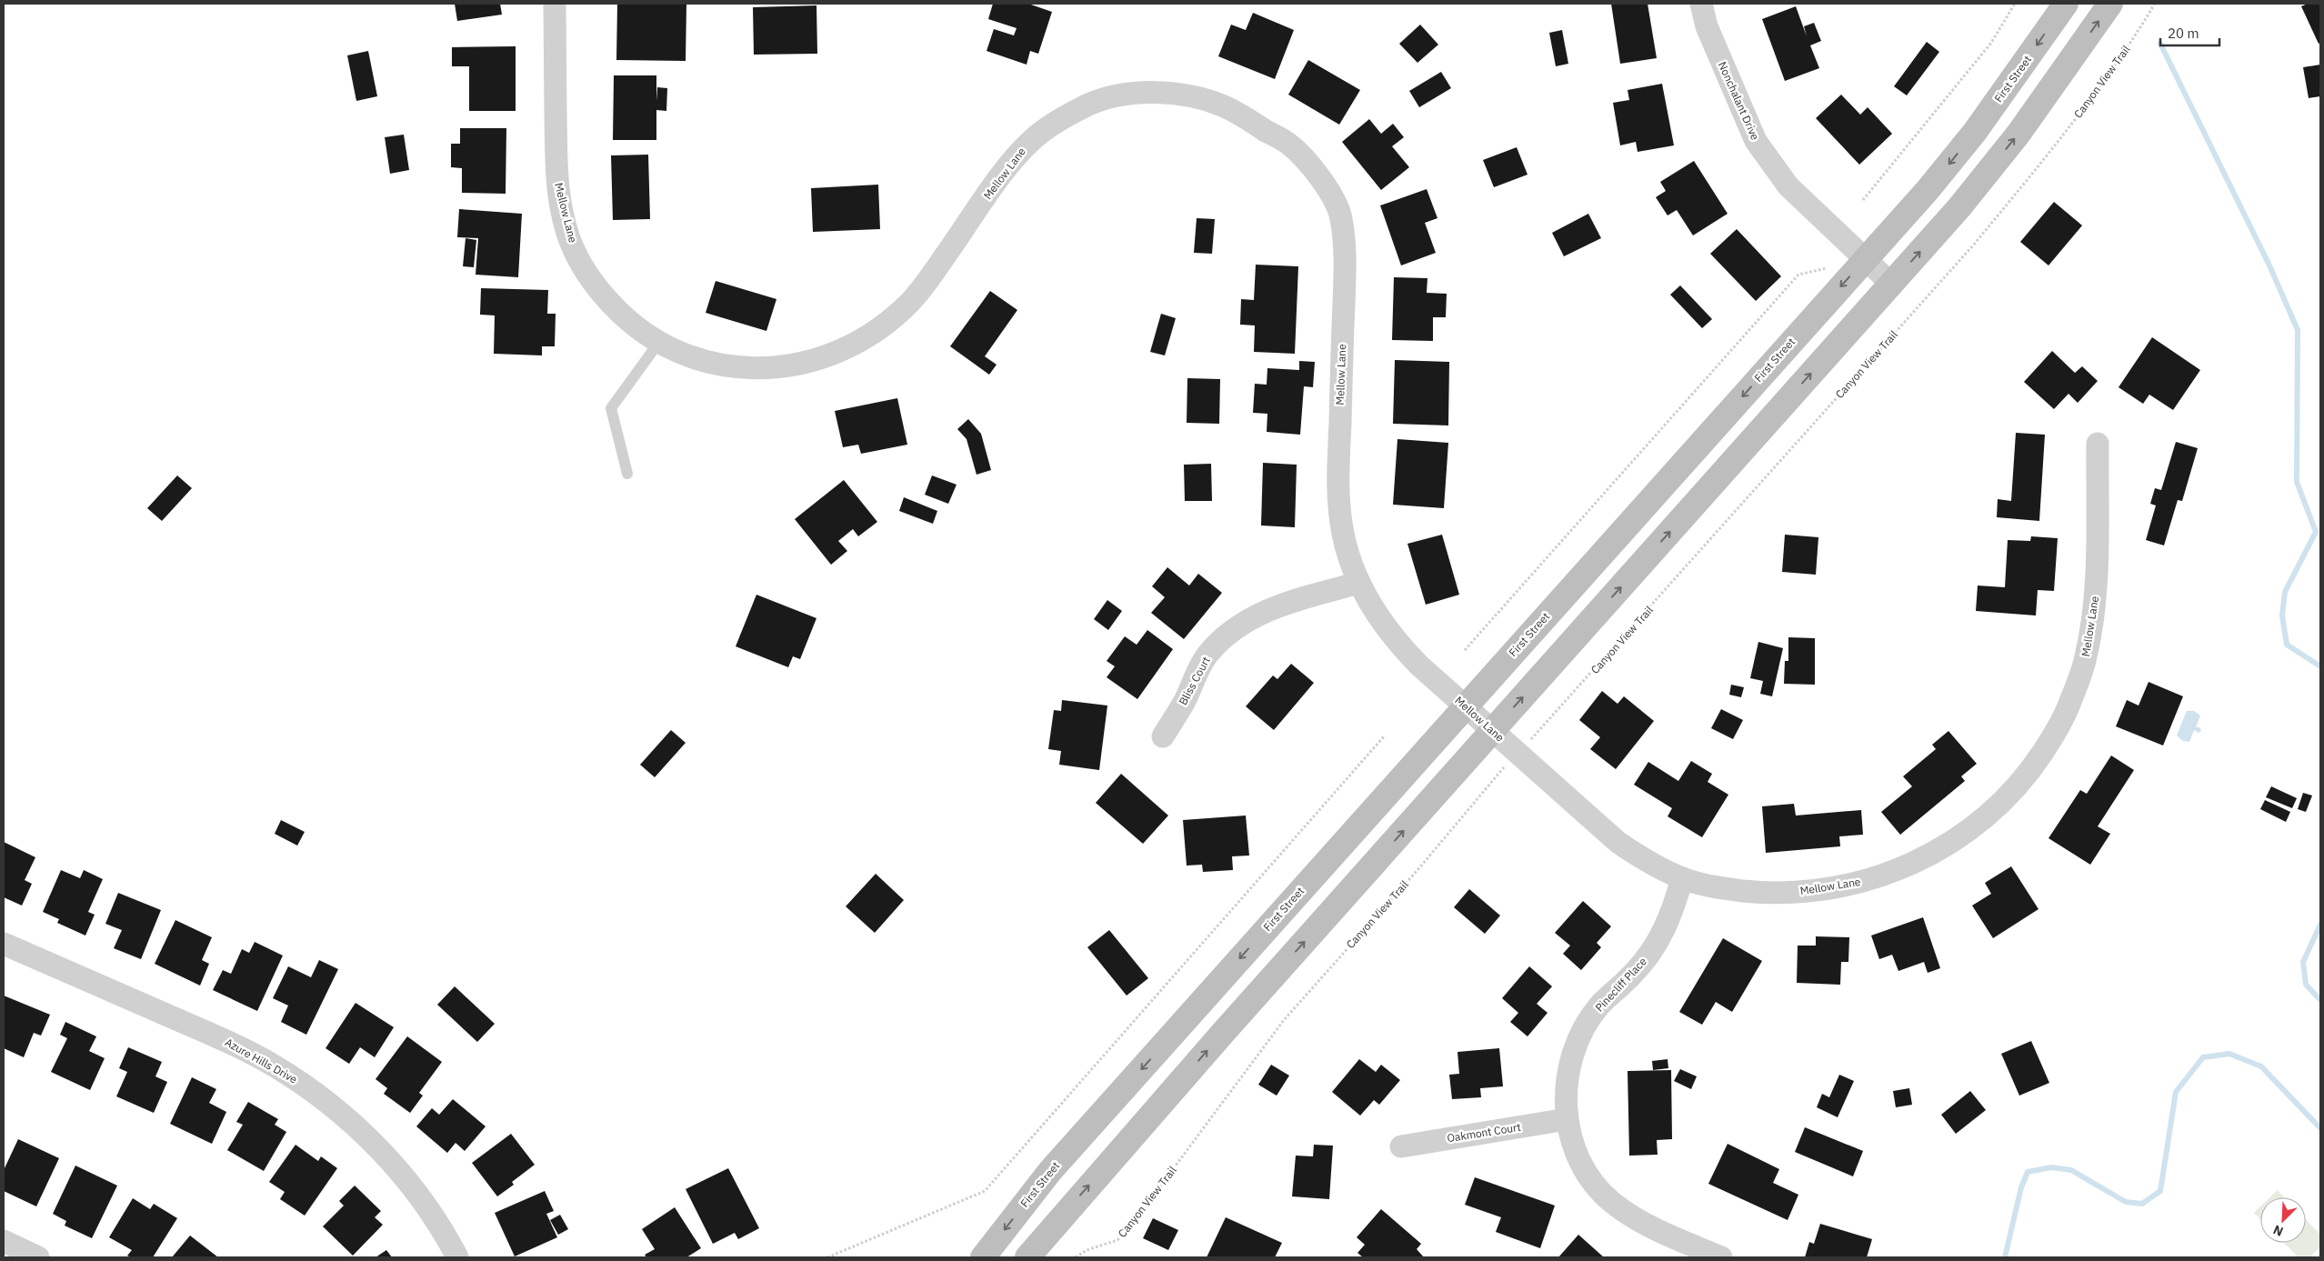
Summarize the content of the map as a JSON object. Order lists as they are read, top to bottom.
{
  "streets": {
    "main road": ["First Street"],
    "street": [
      "Nonchalant Drive",
      "Mellow Lane",
      "Bliss Court",
      "Pinecliff Place",
      "Azure Hills Drive",
      "Oakmont Court"
    ],
    "path": ["Canyon View Trail"]
  },
  "crossings": [
    ["First Street", "Nonchalant Drive"],
    ["First Street", "Mellow Lane"],
    ["Canyon View Trail", "Mellow Lane"],
    ["Mellow Lane", "Bliss Court"],
    ["Mellow Lane", "Pinecliff Place"],
    ["Pinecliff Place", "Oakmont Court"]
  ],
  "scale_bar": "20 m",
  "north": "bottom left"
}
